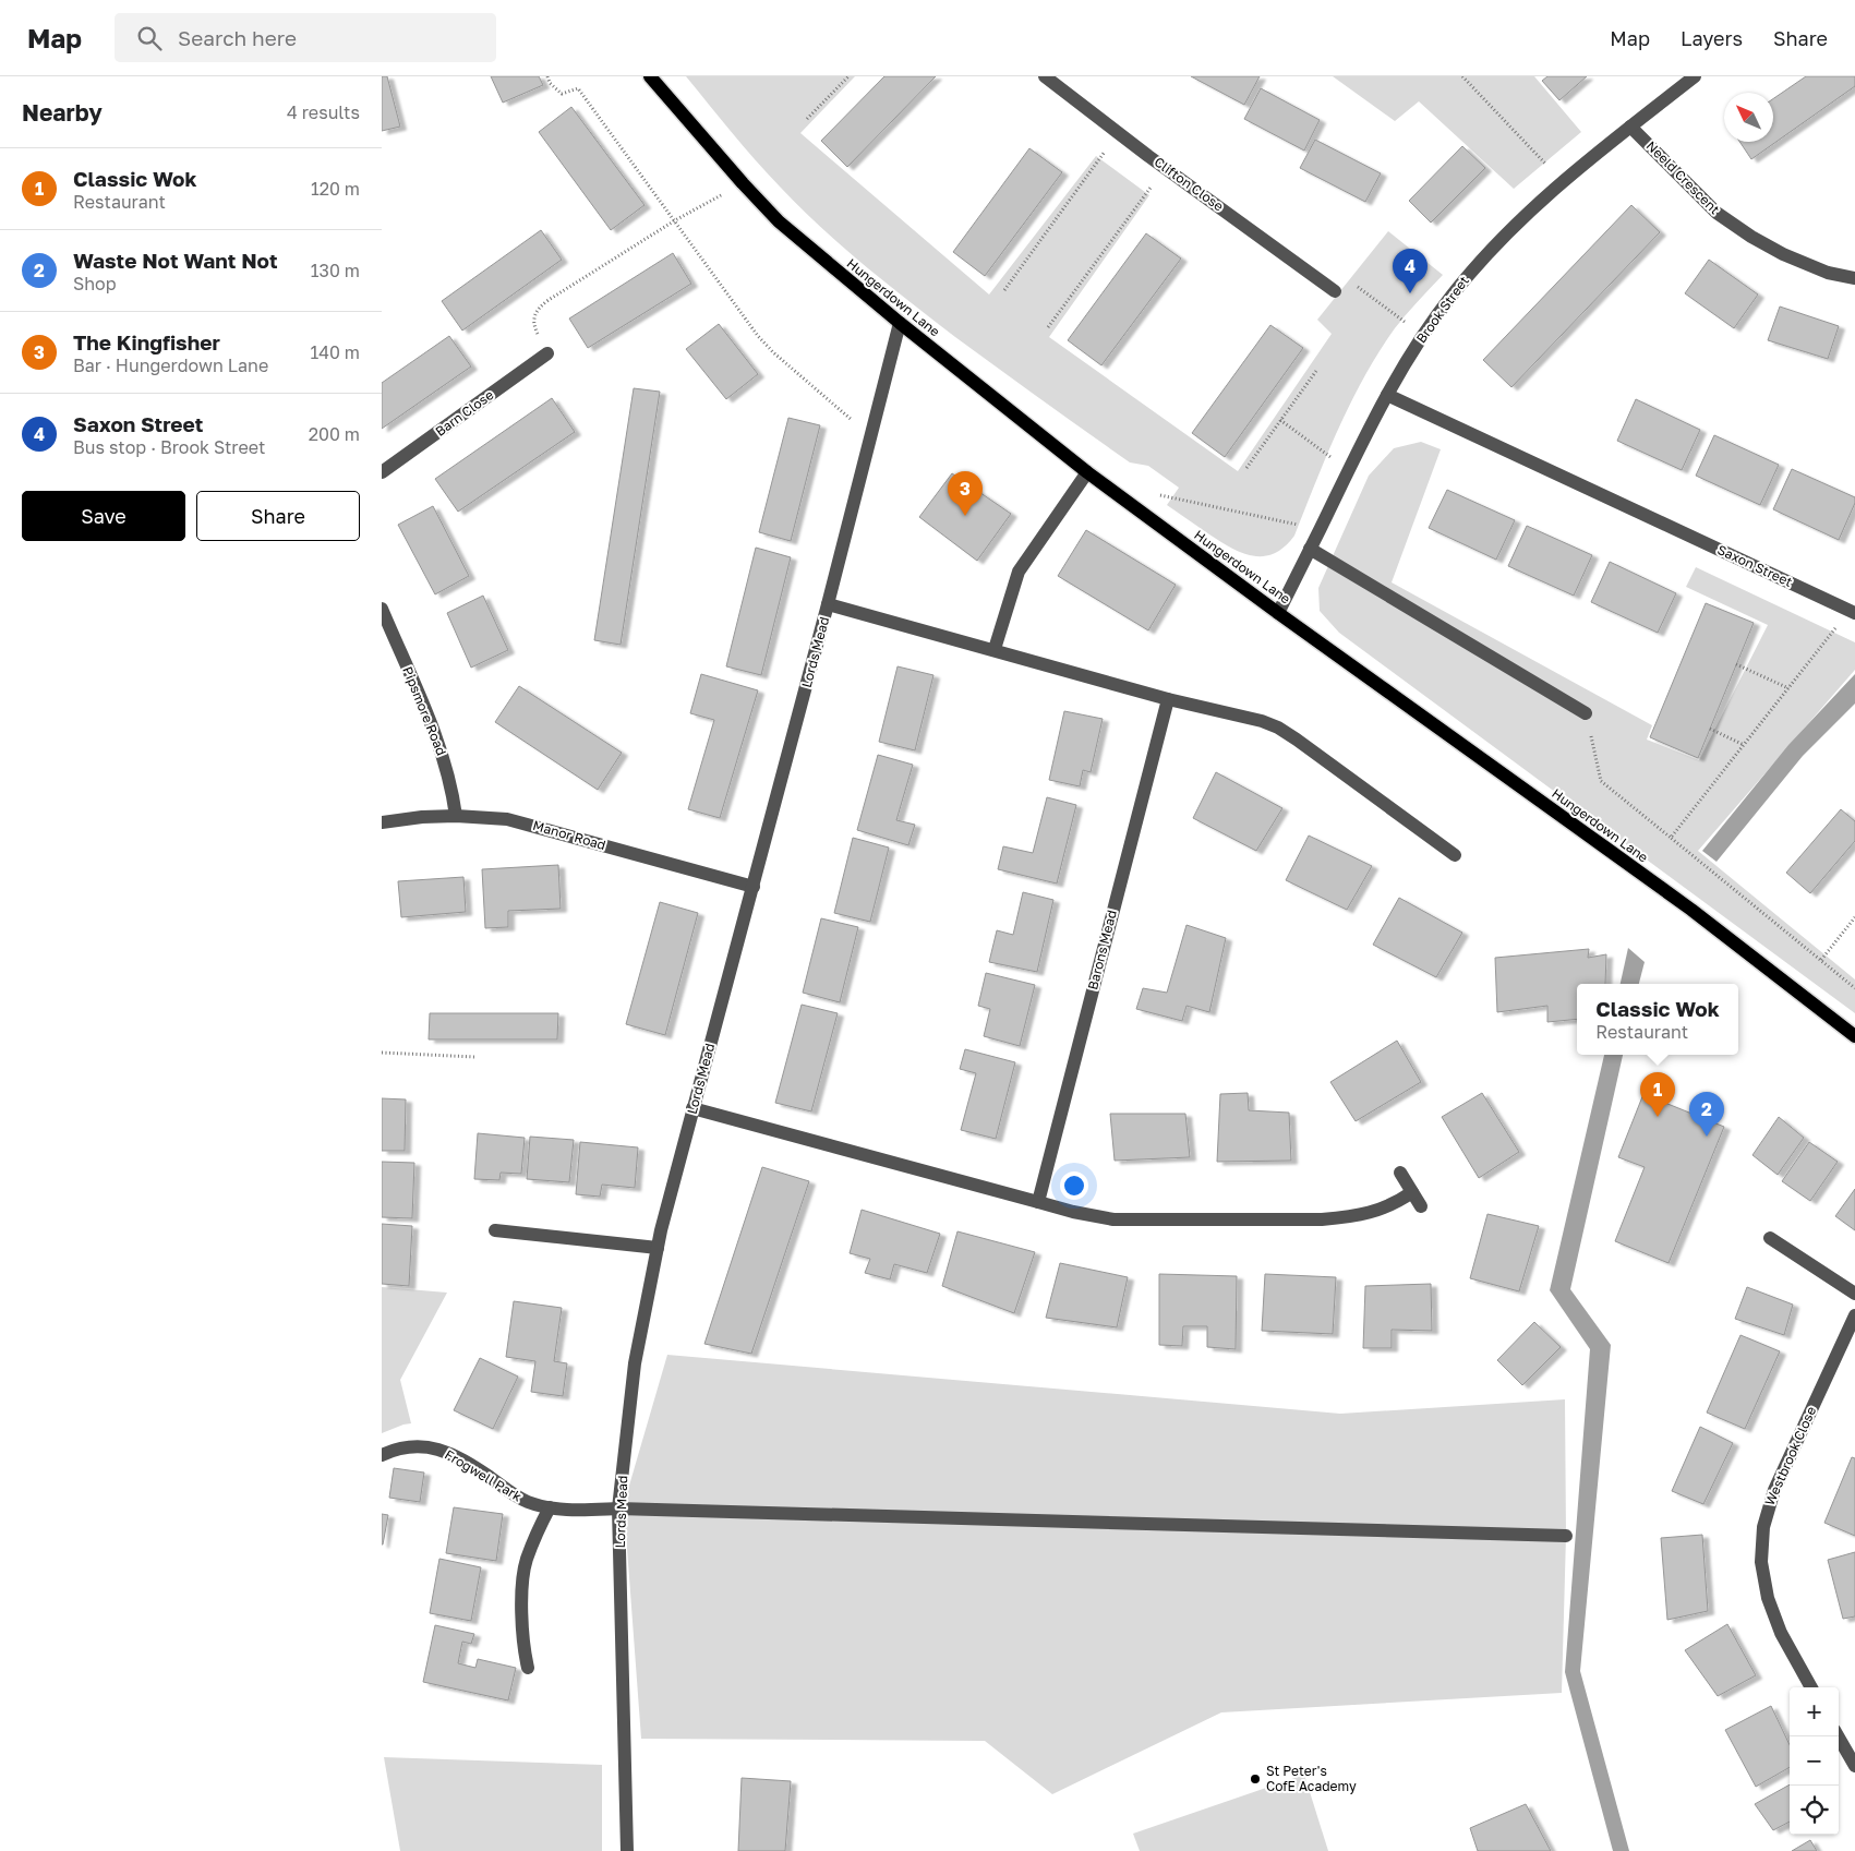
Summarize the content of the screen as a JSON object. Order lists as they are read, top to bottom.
{
  "streets": {
    "main road": ["Hungerdown Lane"],
    "street": [
      "Neeld Crescent",
      "Clifton Close",
      "Brook Street",
      "Barn Close",
      "Saxon Street",
      "Lords Mead",
      "Pipsmore Road",
      "Manor Road",
      "Barons Mead",
      "Westbrook Close",
      "Frogwell Park"
    ]
  },
  "crossings": [
    ["Neeld Crescent", "Brook Street"],
    ["Hungerdown Lane", "Brook Street"],
    ["Hungerdown Lane", "Lords Mead"],
    ["Brook Street", "Saxon Street"],
    ["Lords Mead", "Manor Road"],
    ["Lords Mead", "Frogwell Park"],
    ["Pipsmore Road", "Manor Road"]
  ],
  "places": ["St Peter's CofE Academy"],
  "north": "top left",
  "page": {
    "header": "Map",
    "search": "Search here",
    "nav": ["Map", "Layers", "Share"],
    "heading": ["Nearby", "4 results"],
    "list": [
      {
        "mark": "1",
        "name": "Classic Wok",
        "note": "Restaurant",
        "value": "120 m"
      },
      {
        "mark": "2",
        "name": "Waste Not Want Not",
        "note": "Shop",
        "value": "130 m"
      },
      {
        "mark": "3",
        "name": "The Kingfisher",
        "note": "Bar · Hungerdown Lane",
        "value": "140 m"
      },
      {
        "mark": "4",
        "name": "Saxon Street",
        "note": "Bus stop · Brook Street",
        "value": "200 m"
      }
    ],
    "pins": [
      "4",
      "3",
      "1",
      "2"
    ],
    "buttons": ["Save", "Share"],
    "popup": ["Classic Wok", "Restaurant"],
    "map_buttons": ["+", "−"]
  }
}
